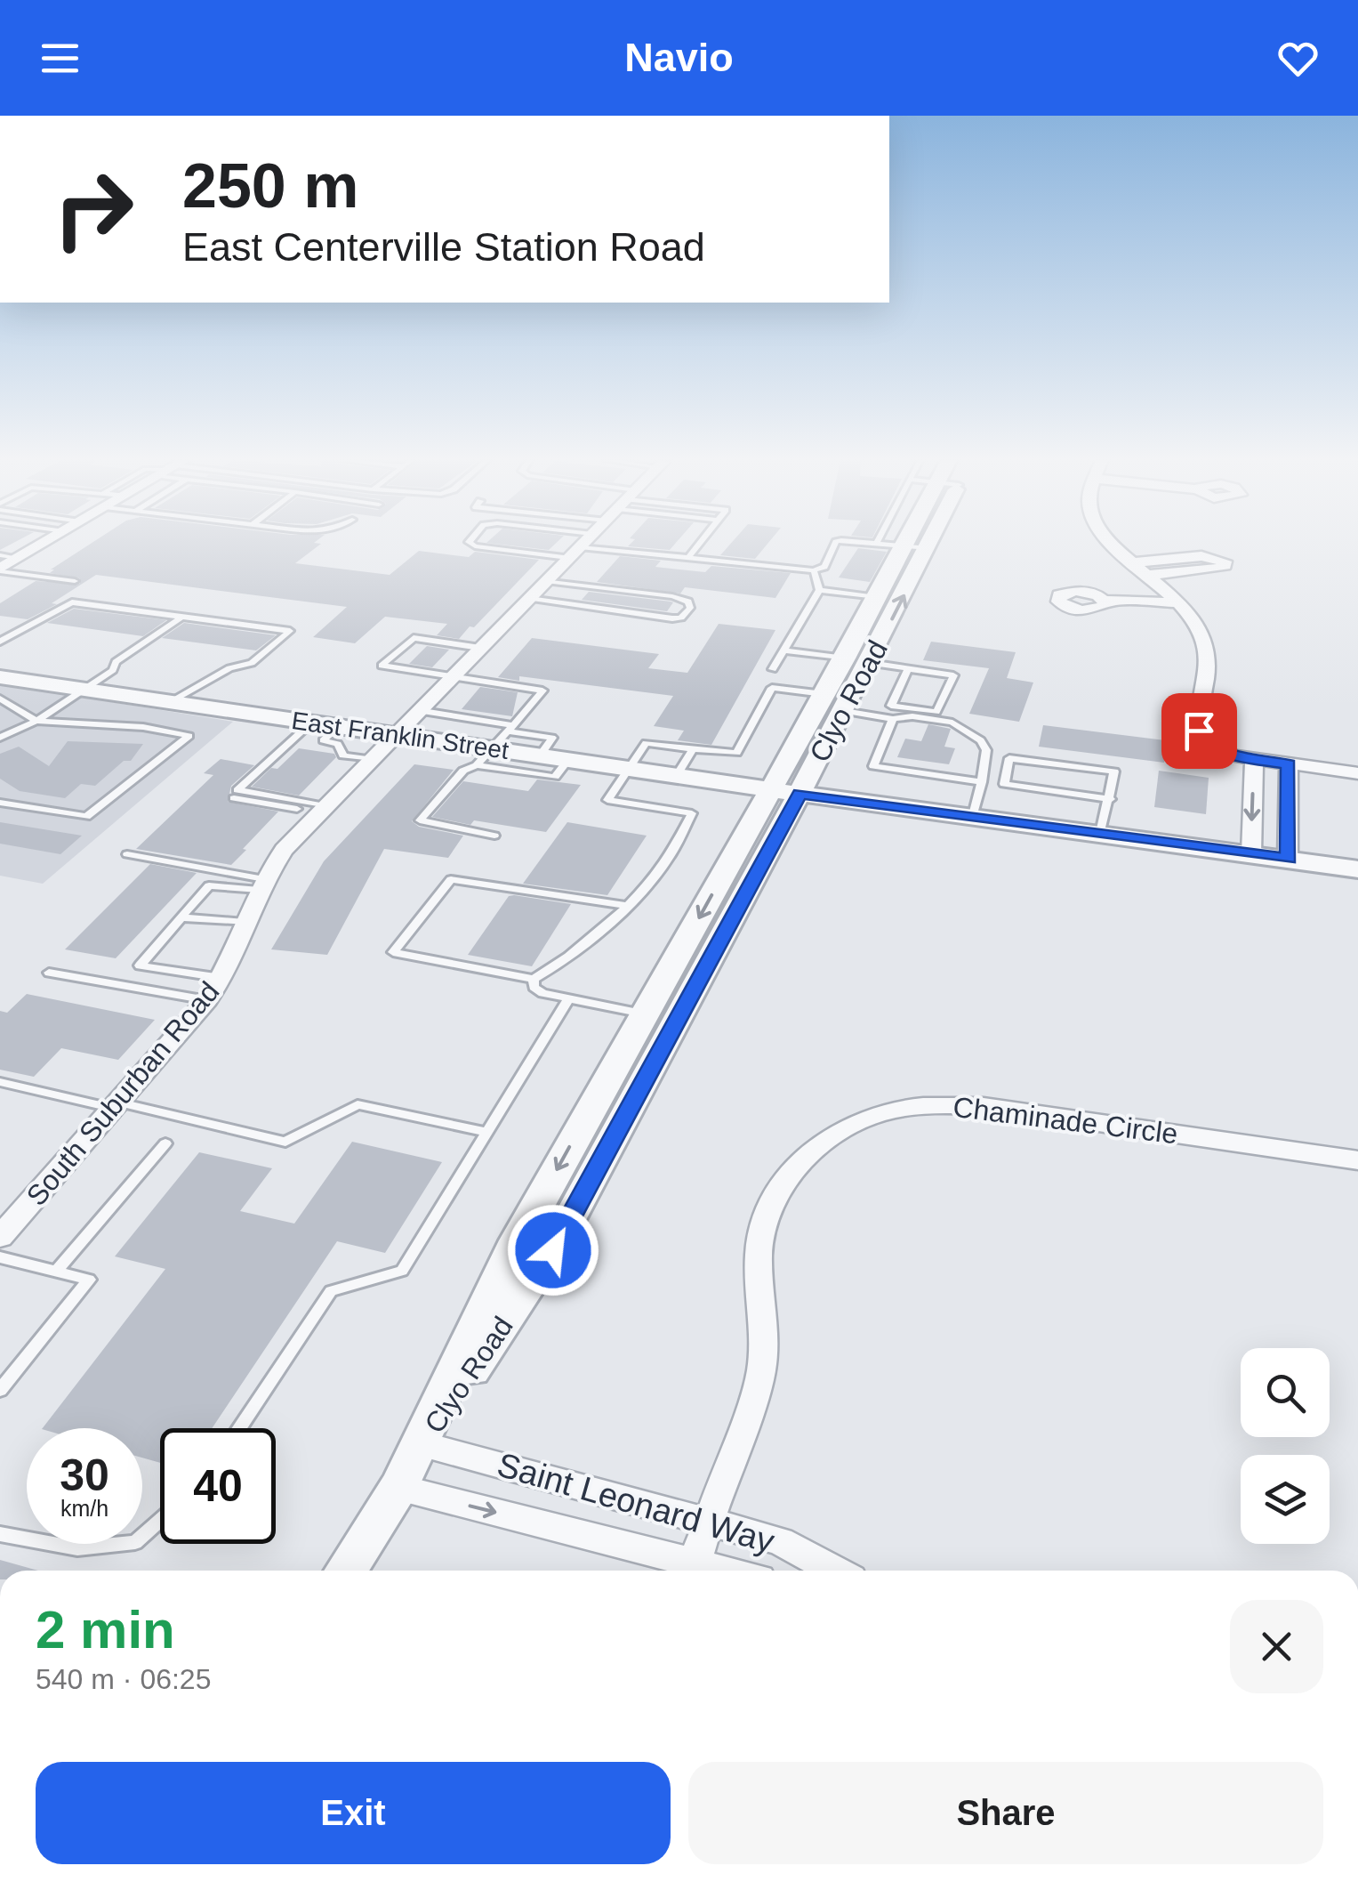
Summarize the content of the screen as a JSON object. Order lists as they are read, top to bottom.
{
  "streets": {
    "street": [
      "Clyo Road",
      "East Franklin Street",
      "South Suburban Road",
      "Chaminade Circle",
      "Saint Leonard Way"
    ]
  },
  "crossings": [
    ["Clyo Road", "East Franklin Street"],
    ["Clyo Road", "Saint Leonard Way"],
    ["East Franklin Street", "South Suburban Road"],
    ["Chaminade Circle", "Saint Leonard Way"]
  ],
  "page": {
    "header": "Navio",
    "turn": ["250 m", "East Centerville Station Road"],
    "speed": "30 km/h",
    "limit": "40",
    "heading": ["2 min", "540 m · 06:25"],
    "buttons": ["Exit", "Share"]
  }
}
